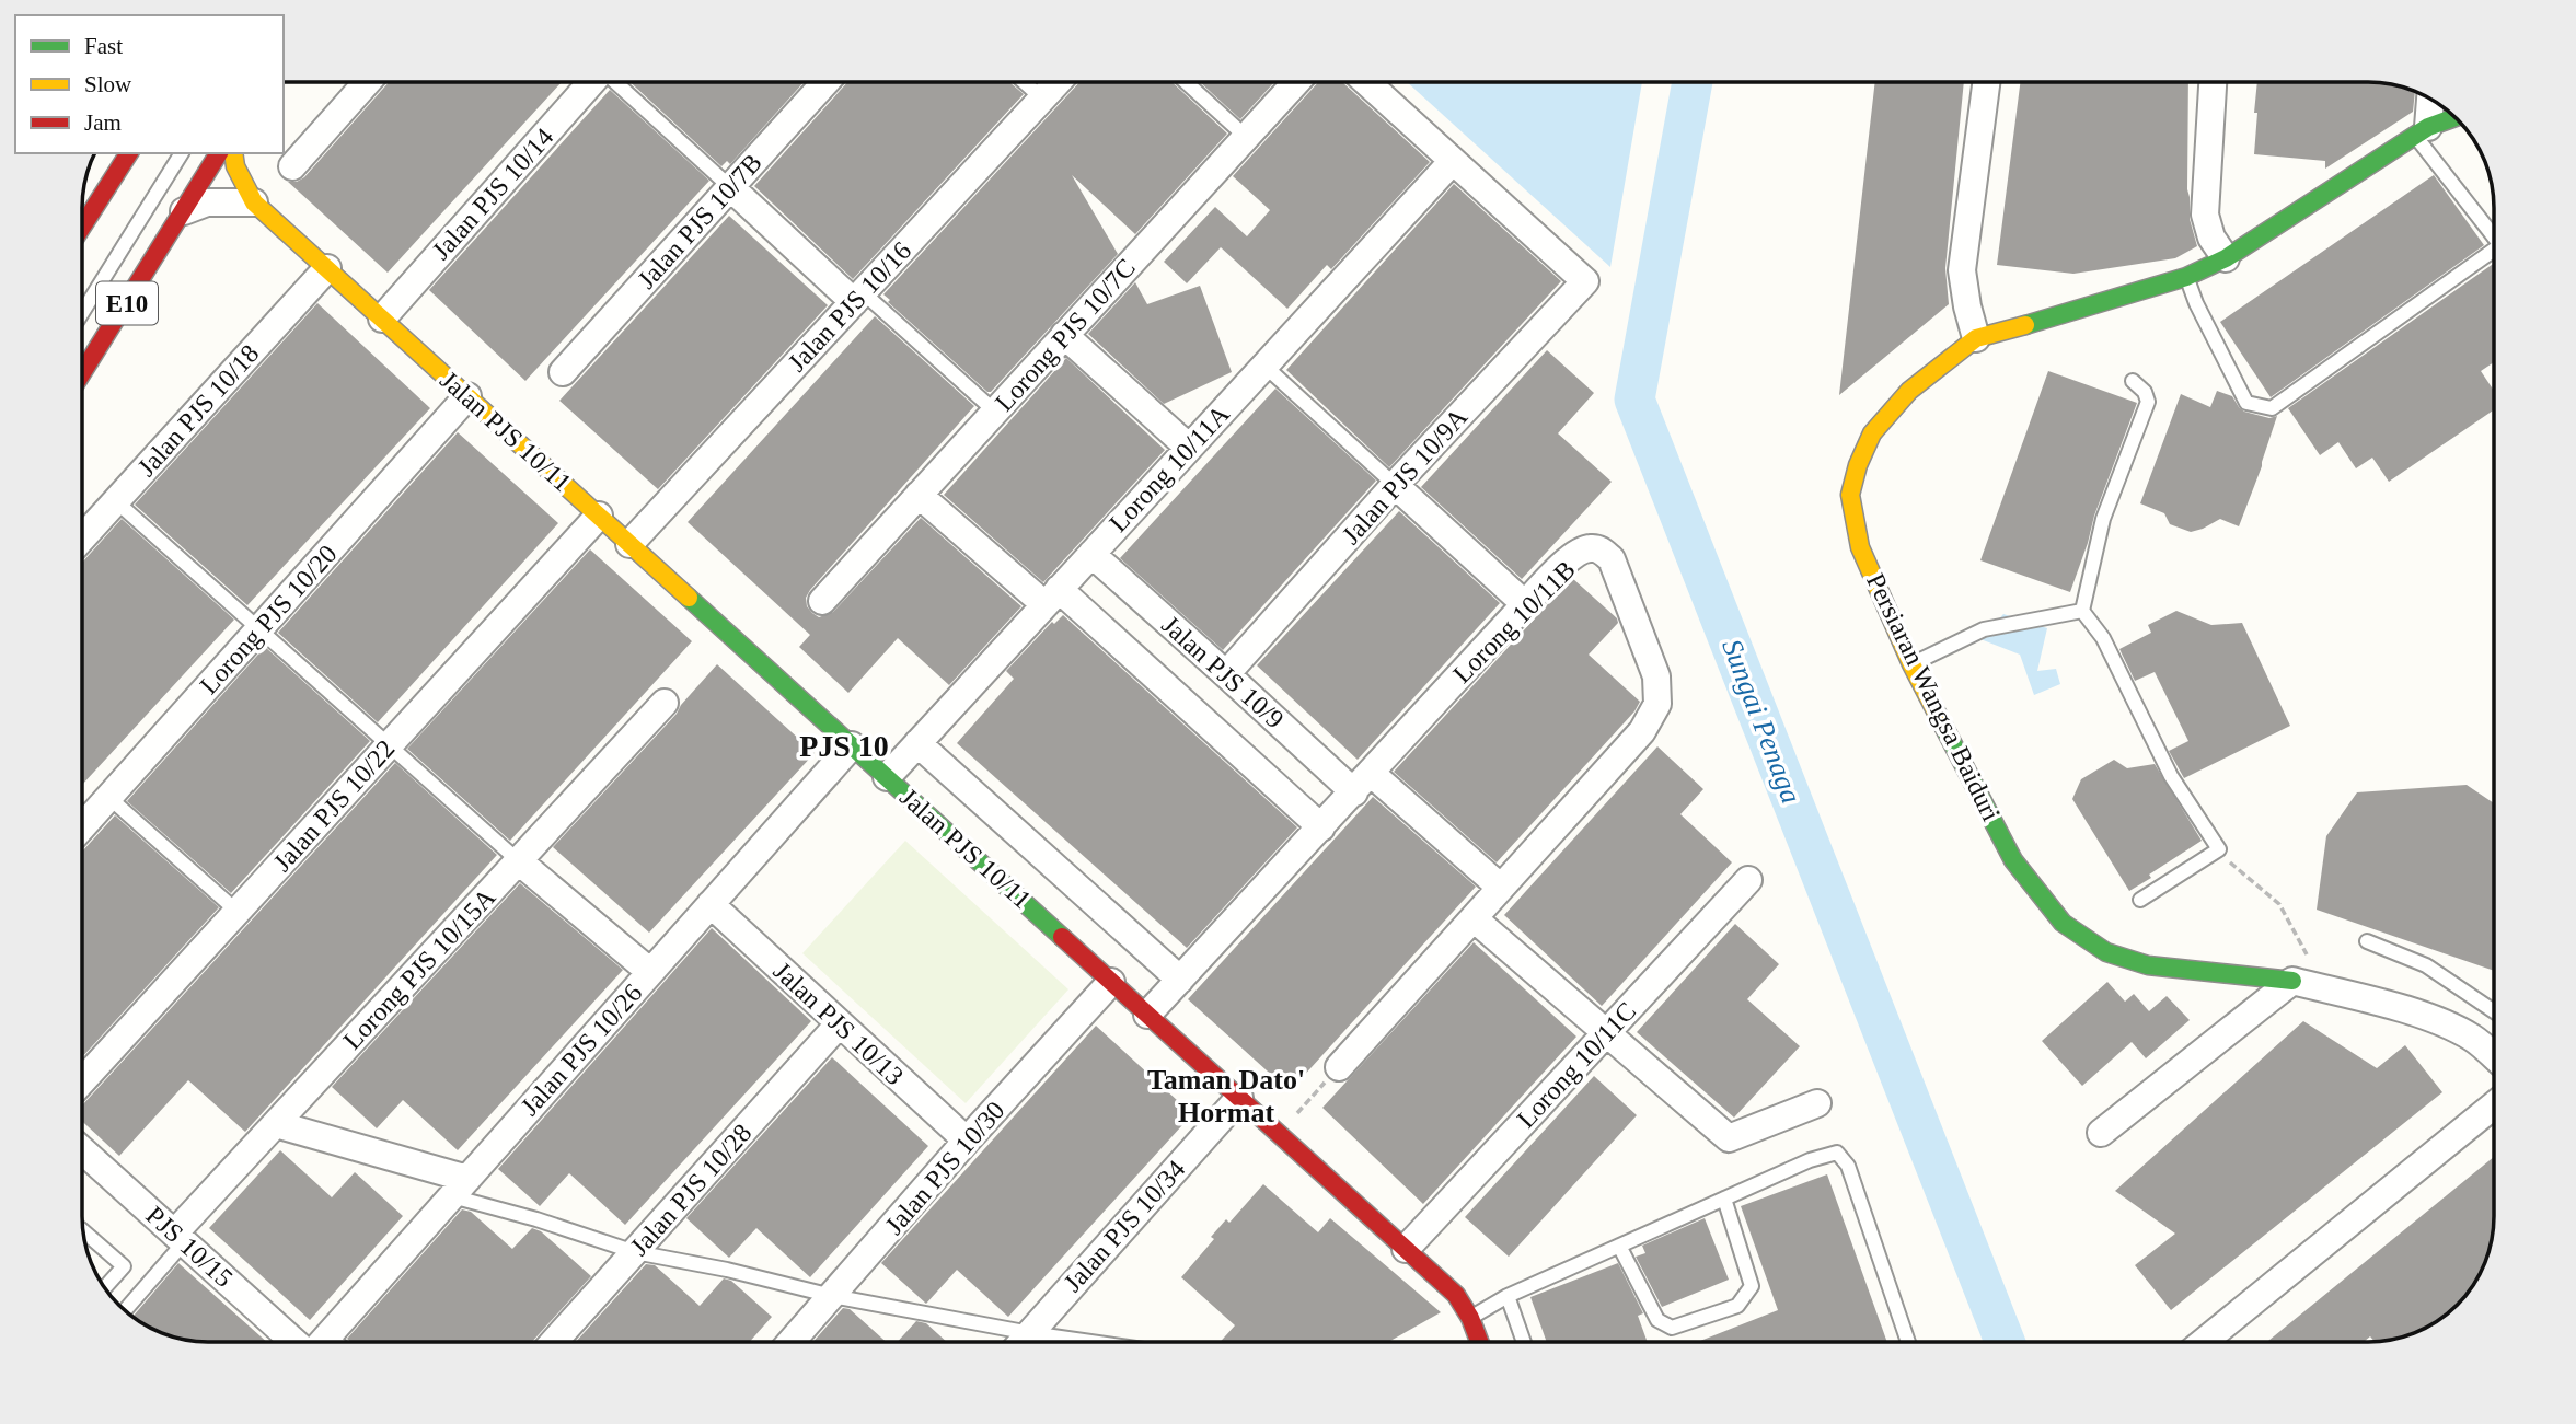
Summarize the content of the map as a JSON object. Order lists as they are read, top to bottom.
{
  "streets": {
    "main road": ["E10", "Jalan PJS 10/11", "Persiaran Wangsa Baiduri"],
    "street": [
      "Jalan PJS 10/14",
      "Jalan PJS 10/7B",
      "Jalan PJS 10/16",
      "Lorong PJS 10/7C",
      "Jalan PJS 10/18",
      "Lorong 10/11A",
      "Jalan PJS 10/9A",
      "Lorong PJS 10/20",
      "Lorong 10/11B",
      "Jalan PJS 10/9",
      "Jalan PJS 10/22",
      "Lorong PJS 10/15A",
      "Jalan PJS 10/13",
      "Jalan PJS 10/26",
      "Lorong 10/11C",
      "Jalan PJS 10/30",
      "Jalan PJS 10/28",
      "Jalan PJS 10/34",
      "PJS 10/15"
    ]
  },
  "crossings": [
    ["Jalan PJS 10/14", "Jalan PJS 10/11"],
    ["Jalan PJS 10/16", "Jalan PJS 10/11"],
    ["Jalan PJS 10/18", "Jalan PJS 10/11"],
    ["Jalan PJS 10/11", "Lorong 10/11A"],
    ["Jalan PJS 10/11", "Lorong PJS 10/20"],
    ["Jalan PJS 10/11", "Lorong 10/11B"],
    ["Jalan PJS 10/11", "Jalan PJS 10/22"],
    ["Jalan PJS 10/11", "Jalan PJS 10/26"],
    ["Jalan PJS 10/11", "Lorong 10/11C"],
    ["Jalan PJS 10/11", "Jalan PJS 10/30"],
    ["Jalan PJS 10/11", "Jalan PJS 10/34"],
    ["Lorong 10/11A", "Jalan PJS 10/9A"],
    ["Lorong 10/11A", "Jalan PJS 10/9"],
    ["Jalan PJS 10/9A", "Jalan PJS 10/9"],
    ["Lorong 10/11B", "Jalan PJS 10/9"],
    ["Lorong PJS 10/15A", "PJS 10/15"],
    ["Jalan PJS 10/13", "Jalan PJS 10/26"],
    ["Jalan PJS 10/13", "Jalan PJS 10/30"],
    ["Jalan PJS 10/13", "Jalan PJS 10/28"]
  ],
  "districts": ["PJS 10", "Taman Dato' Hormat"],
  "water": ["Sungai Penaga"],
  "legend": ["Fast", "Slow", "Jam"]
}
